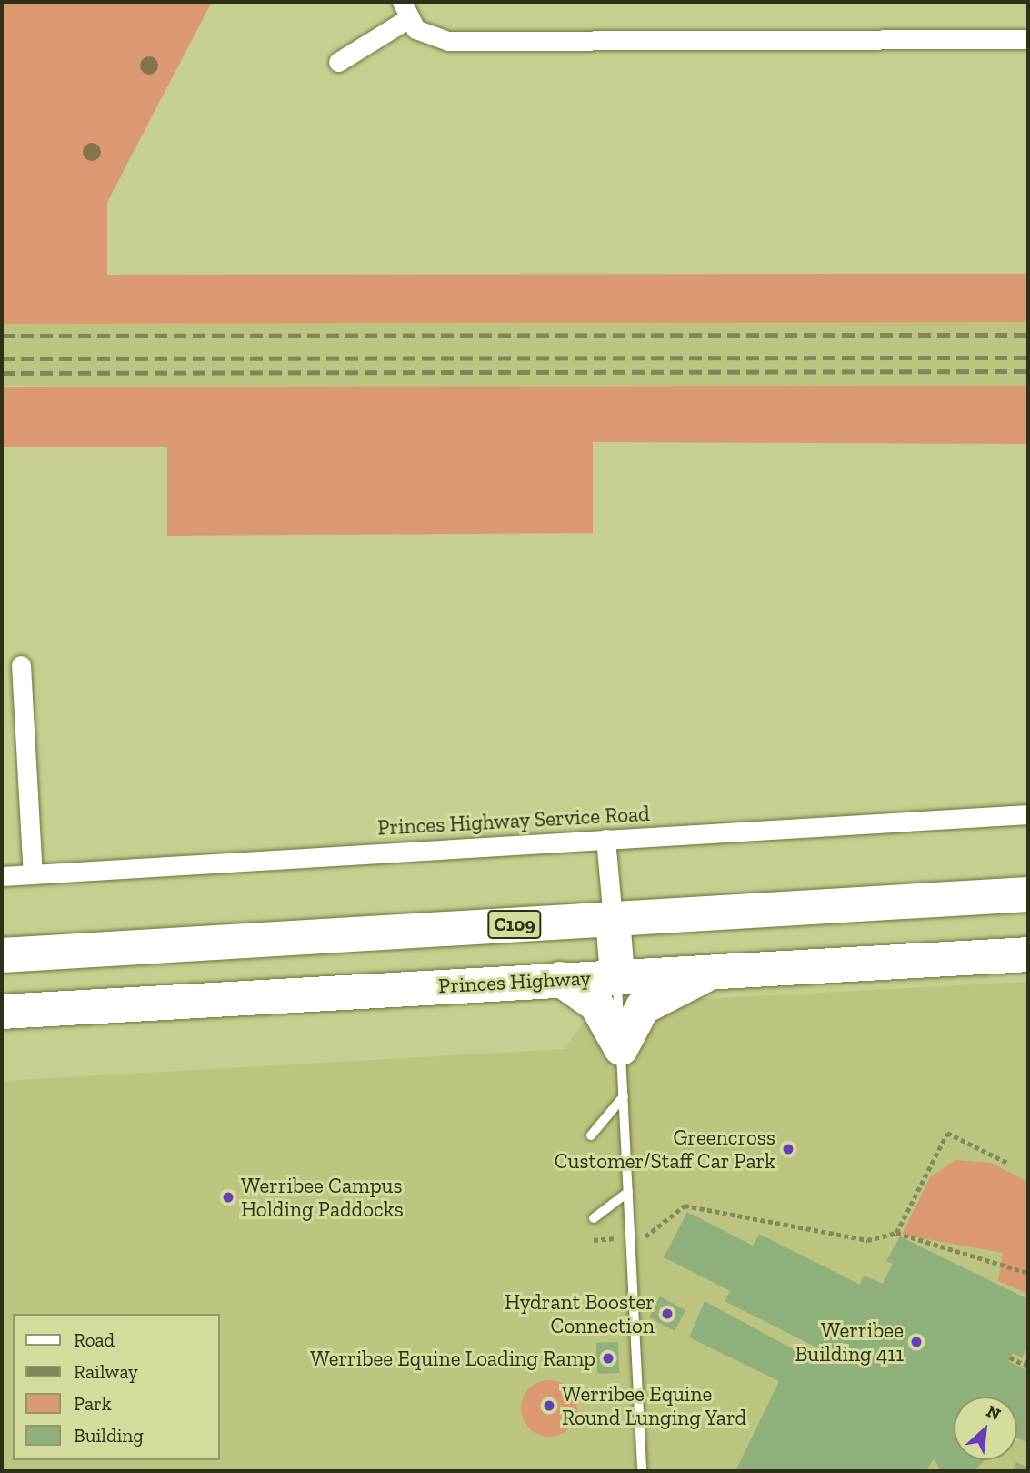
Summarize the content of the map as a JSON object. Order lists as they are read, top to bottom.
{
  "streets": {
    "highway": ["C109", "Princes Highway"],
    "street": ["Princes Highway Service Road"]
  },
  "places": [
    "Greencross Customer/Staff Car Park",
    "Werribee Campus Holding Paddocks",
    "Hydrant Booster Connection",
    "Werribee Building 411",
    "Werribee Equine Loading Ramp",
    "Werribee Equine Round Lunging Yard"
  ],
  "legend": [
    "Road",
    "Railway",
    "Park",
    "Building"
  ],
  "north": "top right"
}
